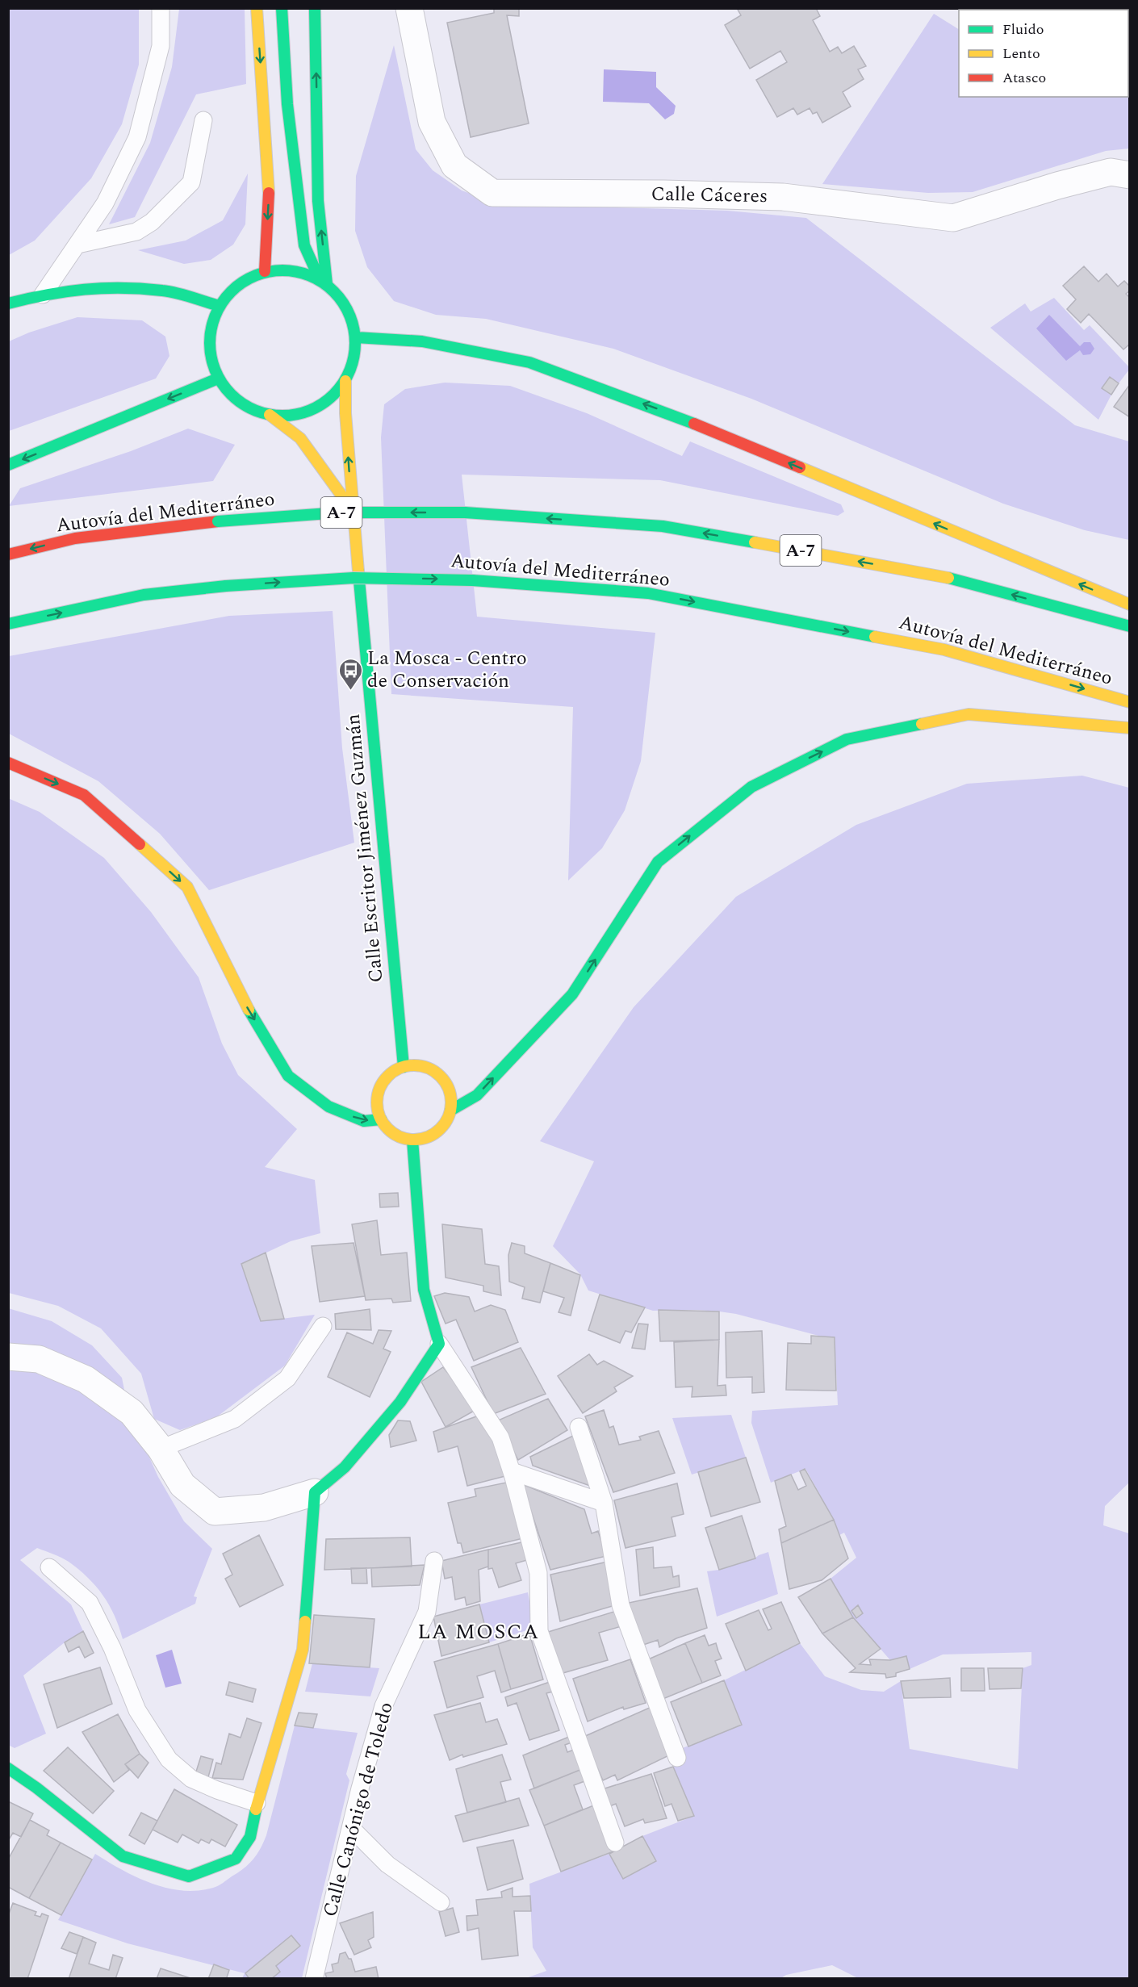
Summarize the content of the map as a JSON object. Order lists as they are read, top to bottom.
{
  "streets": {
    "main road": ["Autovía del Mediterráneo", "A-7", "Calle Escritor Jiménez Guzmán"],
    "street": ["Calle Cáceres"],
    "lane": ["Calle Canónigo de Toledo"]
  },
  "districts": ["LA MOSCA"],
  "places": {
    "bus stop": ["La Mosca - Centro de Conservación"]
  },
  "legend": ["Fluido", "Lento", "Atasco"]
}
